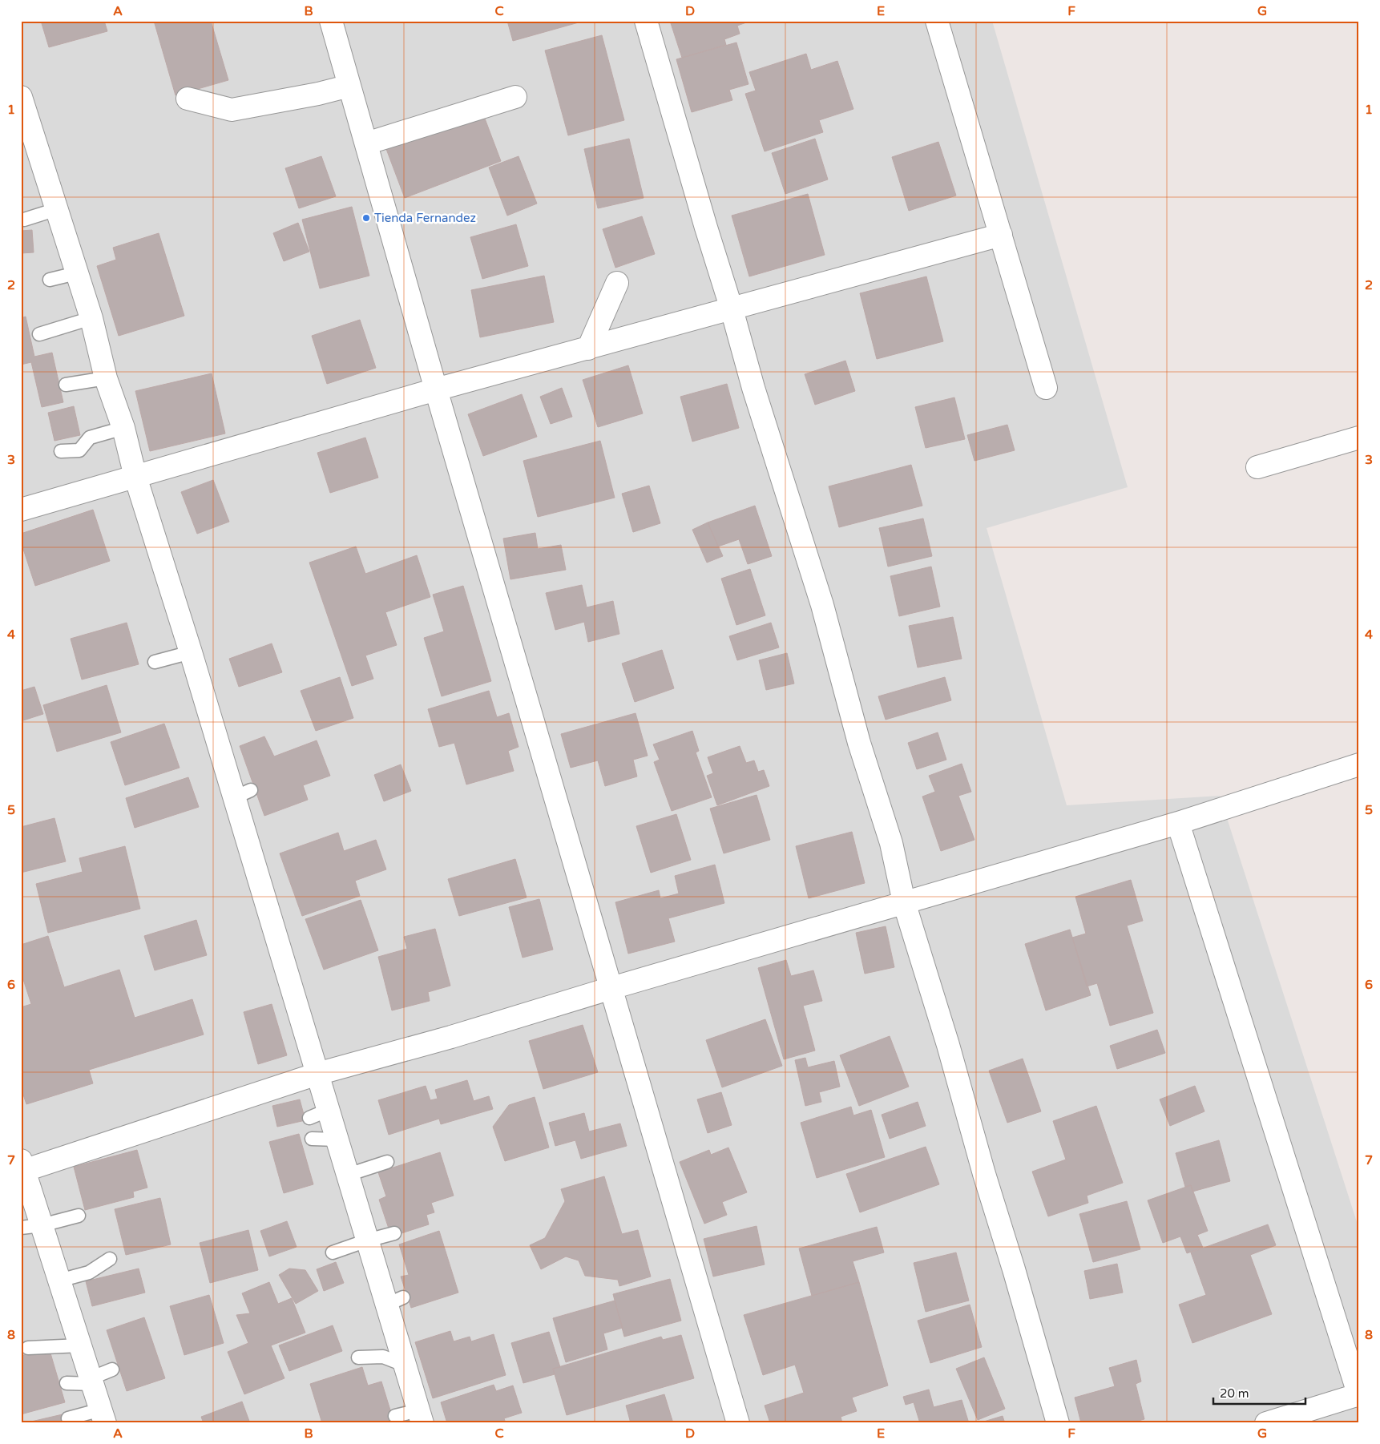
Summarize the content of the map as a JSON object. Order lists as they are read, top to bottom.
{
  "places": ["Tienda Fernandez"],
  "scale_bar": "20 m",
  "grid": {
    "columns": [
      "A",
      "B",
      "C",
      "D",
      "E",
      "F",
      "G"
    ],
    "rows": [
      "1",
      "2",
      "3",
      "4",
      "5",
      "6",
      "7",
      "8"
    ]
  }
}
